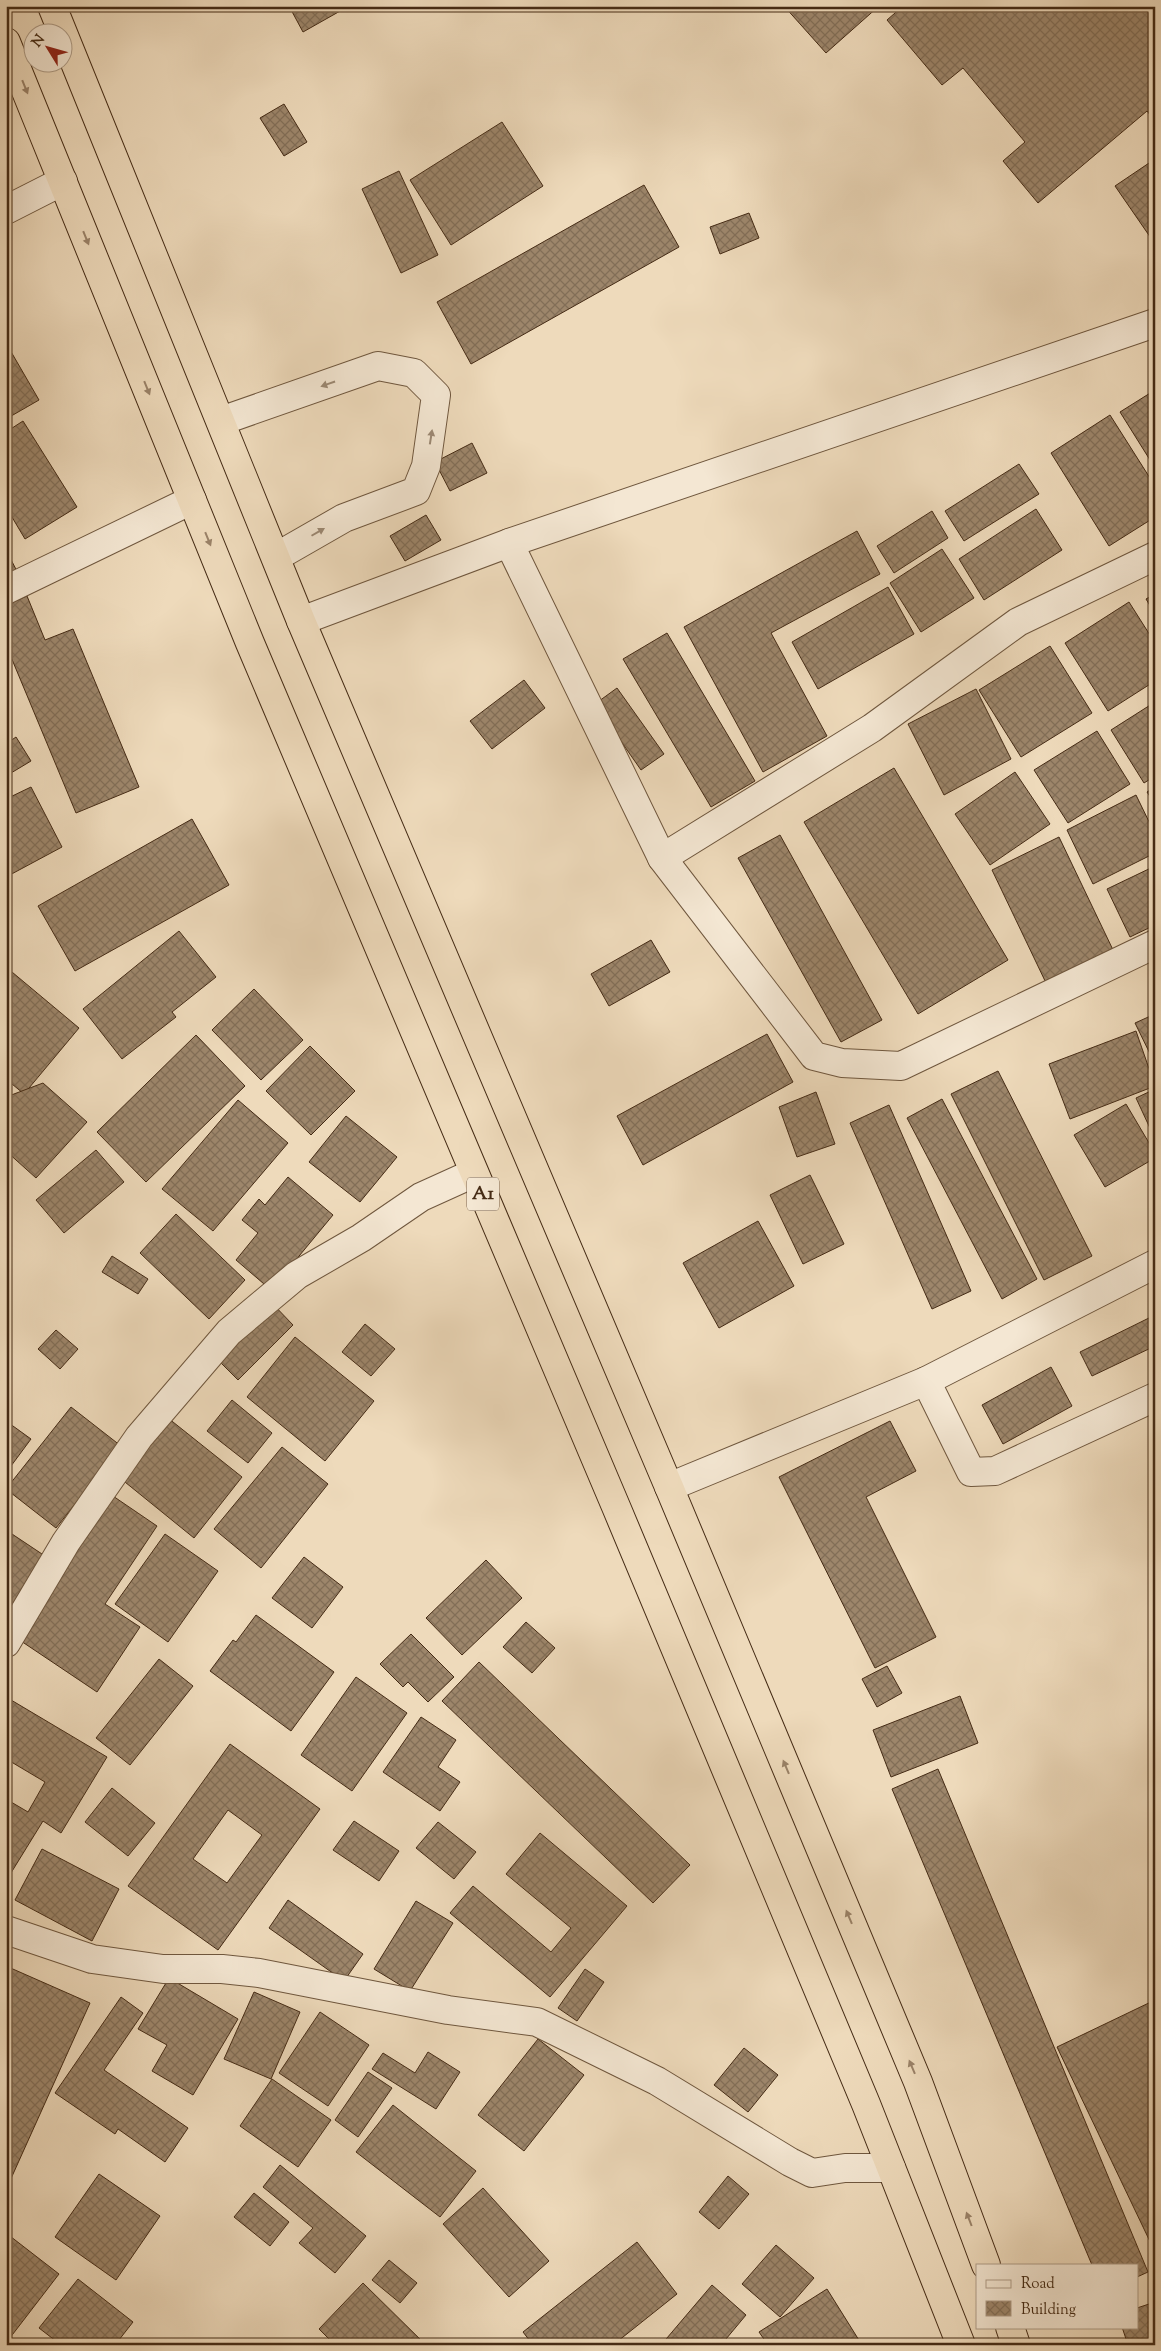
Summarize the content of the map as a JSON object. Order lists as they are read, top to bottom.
{
  "streets": {
    "highway": ["A1"]
  },
  "legend": ["Road", "Building"],
  "north": "top left"
}
